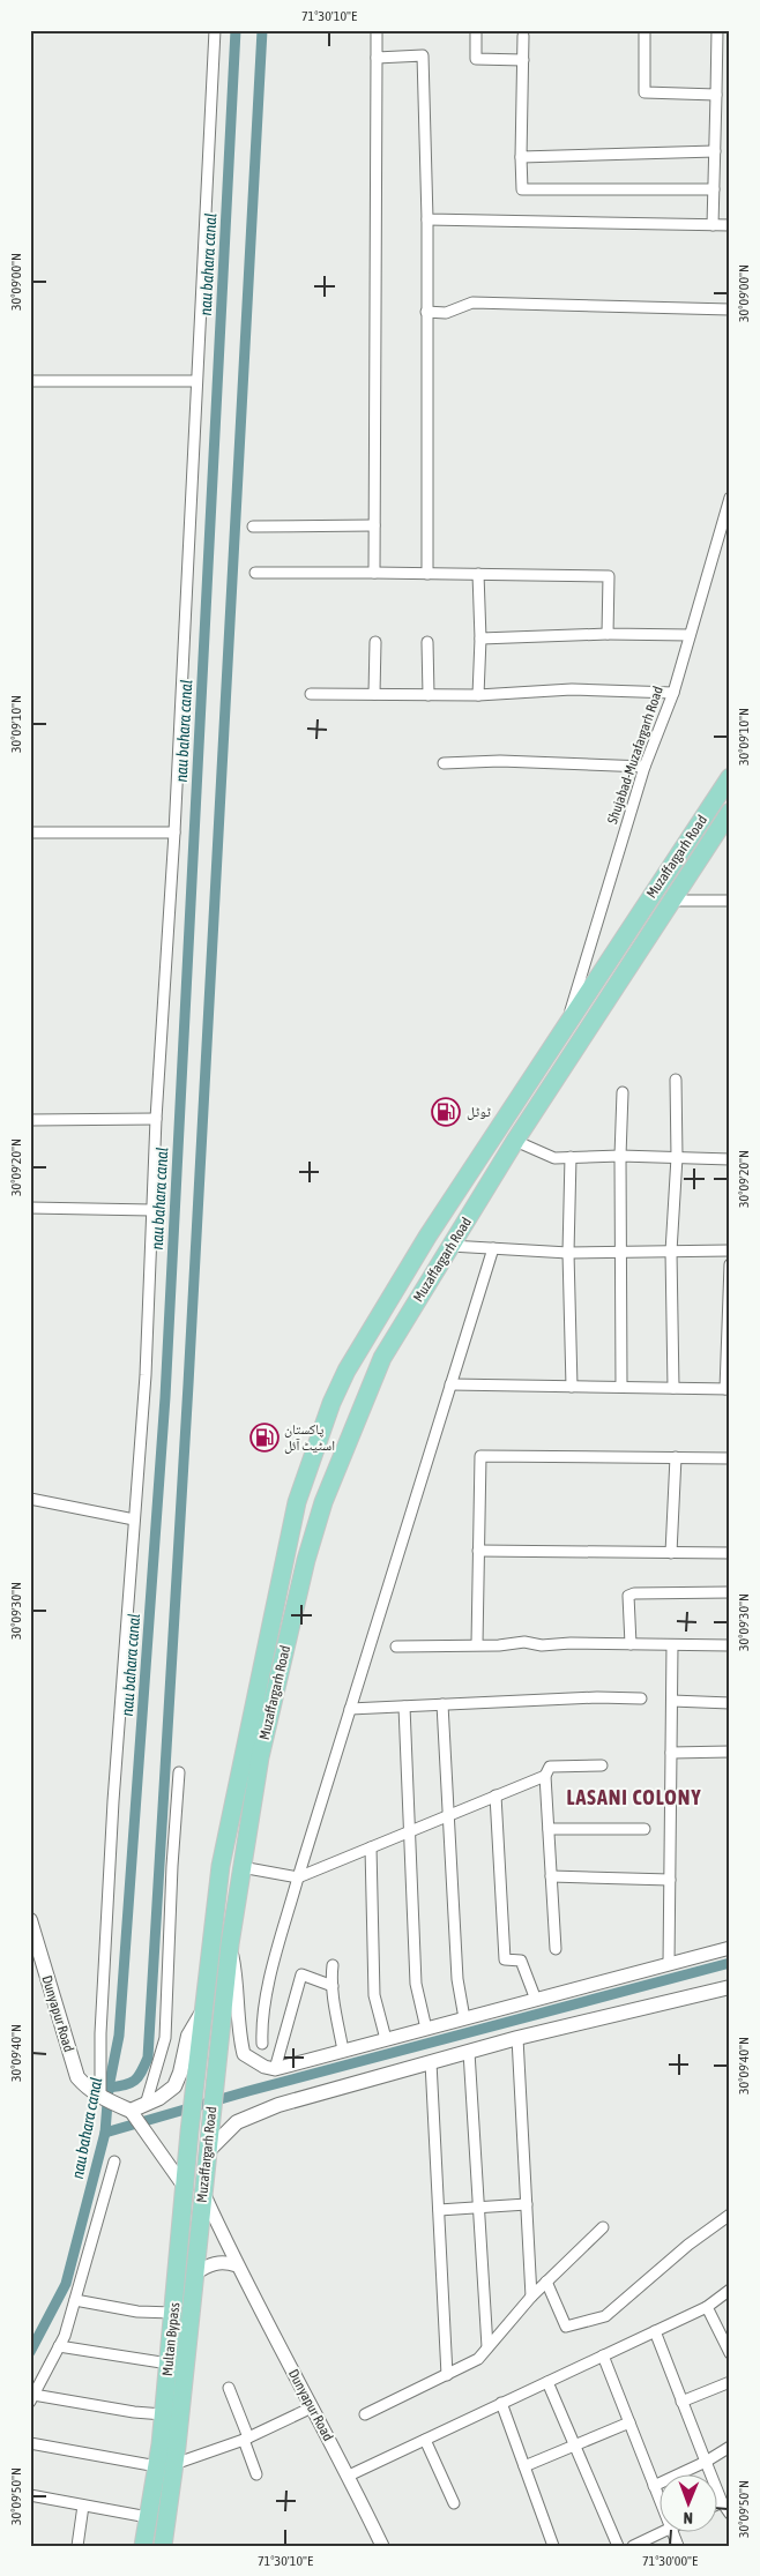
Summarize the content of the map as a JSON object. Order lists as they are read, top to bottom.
{
  "streets": {
    "main road": ["Muzaffargarh Road", "Dunyapur Road", "Multan Bypass"],
    "street": ["Shujabad-Muzafargarh Road"]
  },
  "crossings": [
    ["Shujabad-Muzafargarh Road", "Muzaffargarh Road"],
    ["Muzaffargarh Road", "Dunyapur Road"],
    ["Muzaffargarh Road", "Multan Bypass"]
  ],
  "districts": ["LASANI COLONY"],
  "water": ["nau bahara canal"],
  "places": {
    "fuel station": ["ٹوٹل", "پاکستان اسٹیٹ آئل"]
  },
  "north": "bottom",
  "coordinates": [
    "71°30'10\"E",
    "30°09'00\"N",
    "30°09'10\"N",
    "30°09'20\"N",
    "30°09'30\"N",
    "30°09'40\"N",
    "30°09'50\"N",
    "71°30'00\"E"
  ]
}
